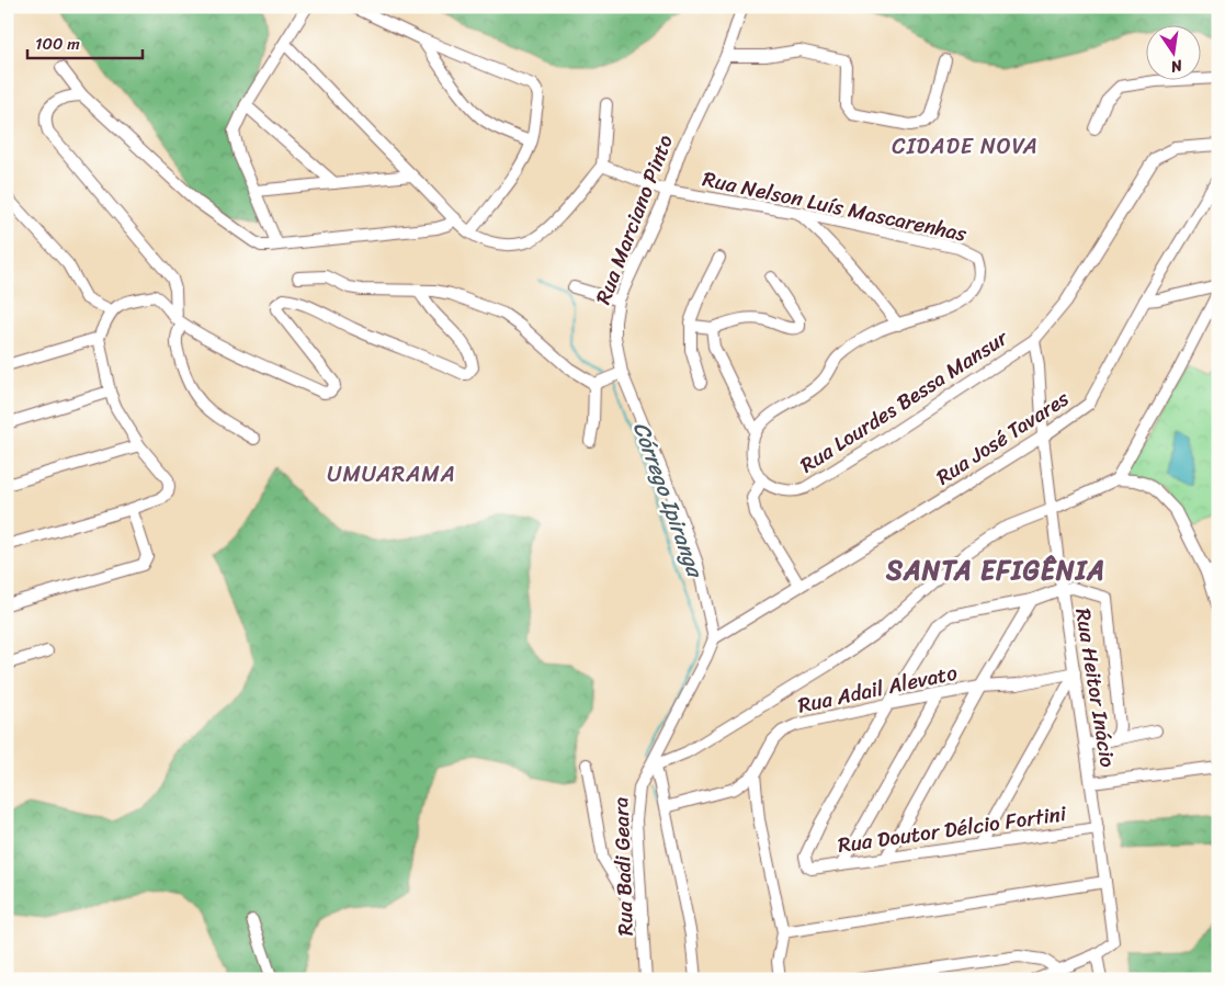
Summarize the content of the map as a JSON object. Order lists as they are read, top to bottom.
{
  "streets": {
    "street": [
      "Rua Nelson Luís Mascarenhas",
      "Rua Marciano Pinto",
      "Rua Lourdes Bessa Mansur",
      "Rua José Tavares",
      "Rua Heitor Inácio",
      "Rua Adail Alevato",
      "Rua Doutor Délcio Fortini",
      "Rua Badi Geara"
    ]
  },
  "crossings": [
    ["Rua Nelson Luís Mascarenhas", "Rua Marciano Pinto"],
    ["Rua Marciano Pinto", "Rua José Tavares"],
    ["Rua Marciano Pinto", "Rua Badi Geara"],
    ["Rua Lourdes Bessa Mansur", "Rua Heitor Inácio"],
    ["Rua José Tavares", "Rua Heitor Inácio"],
    ["Rua José Tavares", "Rua Badi Geara"],
    ["Rua Heitor Inácio", "Rua Adail Alevato"],
    ["Rua Heitor Inácio", "Rua Doutor Délcio Fortini"],
    ["Rua Adail Alevato", "Rua Doutor Délcio Fortini"]
  ],
  "districts": ["CIDADE NOVA", "UMUARAMA", "SANTA EFIGÊNIA"],
  "water": ["Córrego Ipiranga"],
  "scale_bar": "100 m",
  "north": "bottom"
}
